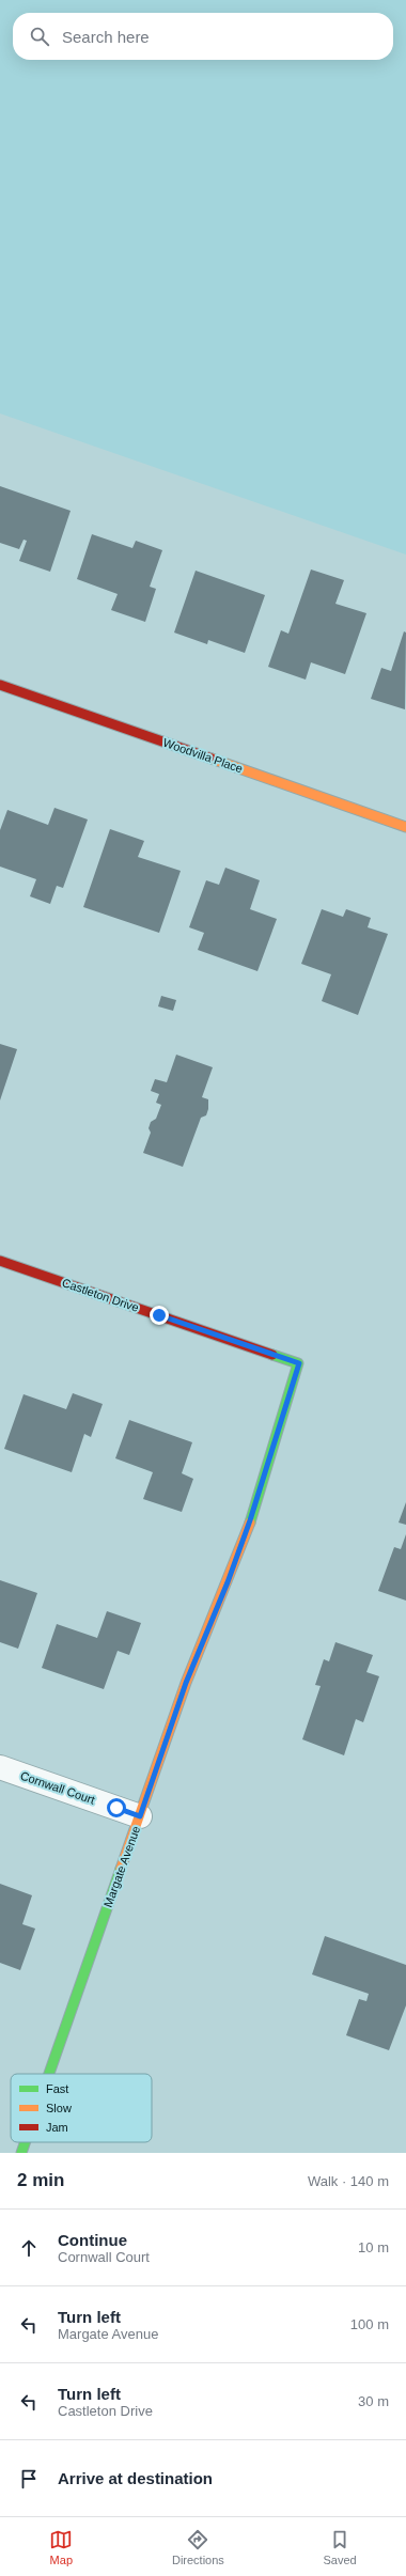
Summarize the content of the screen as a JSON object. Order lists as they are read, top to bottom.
{
  "streets": {
    "street": [
      "Woodvilla Place",
      "Castleton Drive",
      "Cornwall Court",
      "Margate Avenue"
    ]
  },
  "crossings": [
    ["Castleton Drive", "Margate Avenue"],
    ["Cornwall Court", "Margate Avenue"]
  ],
  "legend": ["Fast", "Slow", "Jam"],
  "page": {
    "search": "Search here",
    "heading": ["2 min", "Walk · 140 m"],
    "list": [
      ["Continue", "Cornwall Court", "10 m"],
      ["Turn left", "Margate Avenue", "100 m"],
      ["Turn left", "Castleton Drive", "30 m"],
      "Arrive at destination"
    ],
    "nav": ["Map", "Directions", "Saved"]
  }
}
